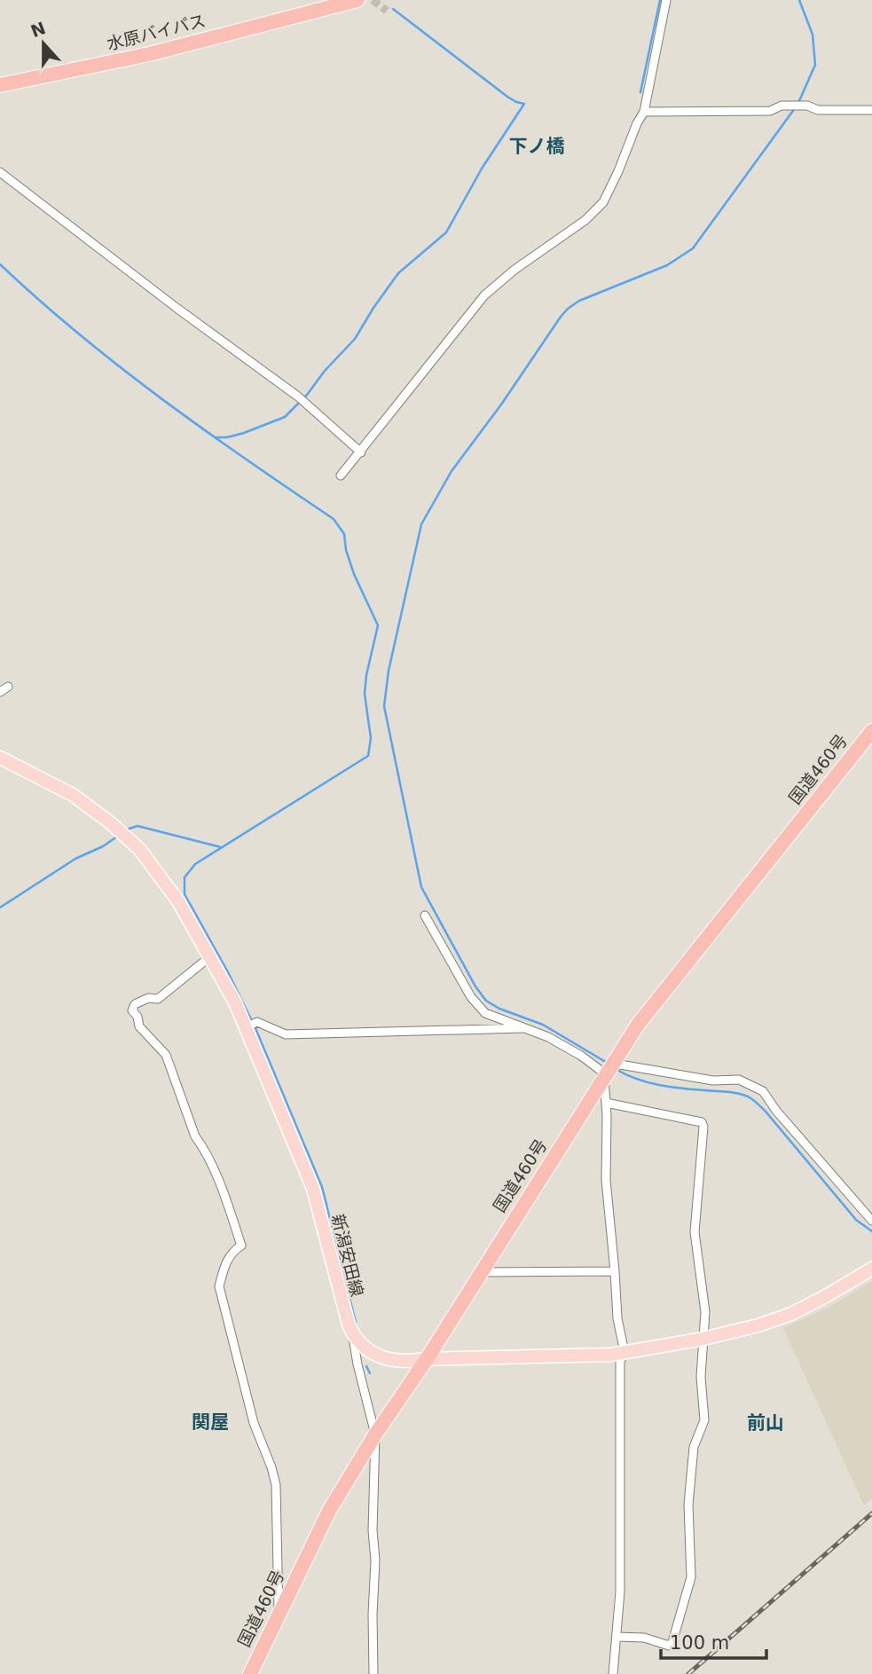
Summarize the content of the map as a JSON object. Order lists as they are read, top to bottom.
{
  "streets": {
    "highway": ["水原バイパス", "国道460号"],
    "main road": ["新潟安田線"]
  },
  "districts": ["下ノ橋", "関屋", "前山"],
  "scale_bar": "100 m",
  "north": "top"
}
